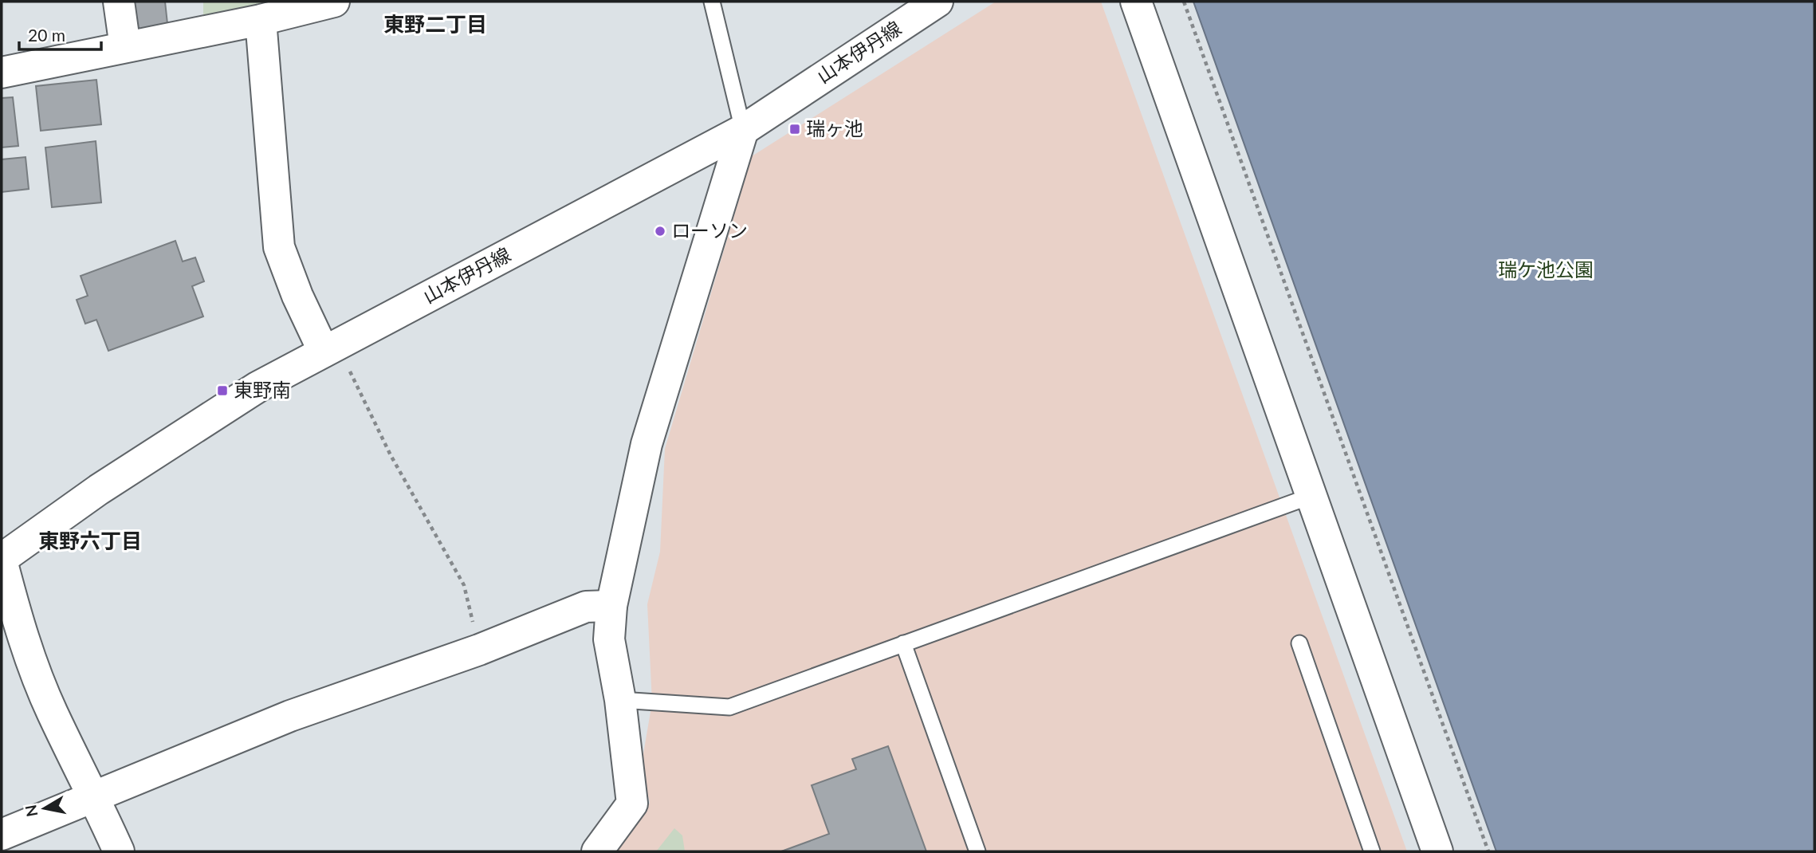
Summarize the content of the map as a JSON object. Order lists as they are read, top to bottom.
{
  "streets": {
    "street": ["山本伊丹線"]
  },
  "districts": ["東野二丁目", "東野六丁目"],
  "parks": ["瑞ケ池公園"],
  "places": {
    "transit": ["瑞ヶ池", "東野南"],
    "other": ["ローソン"]
  },
  "scale_bar": "20 m",
  "north": "left"
}
